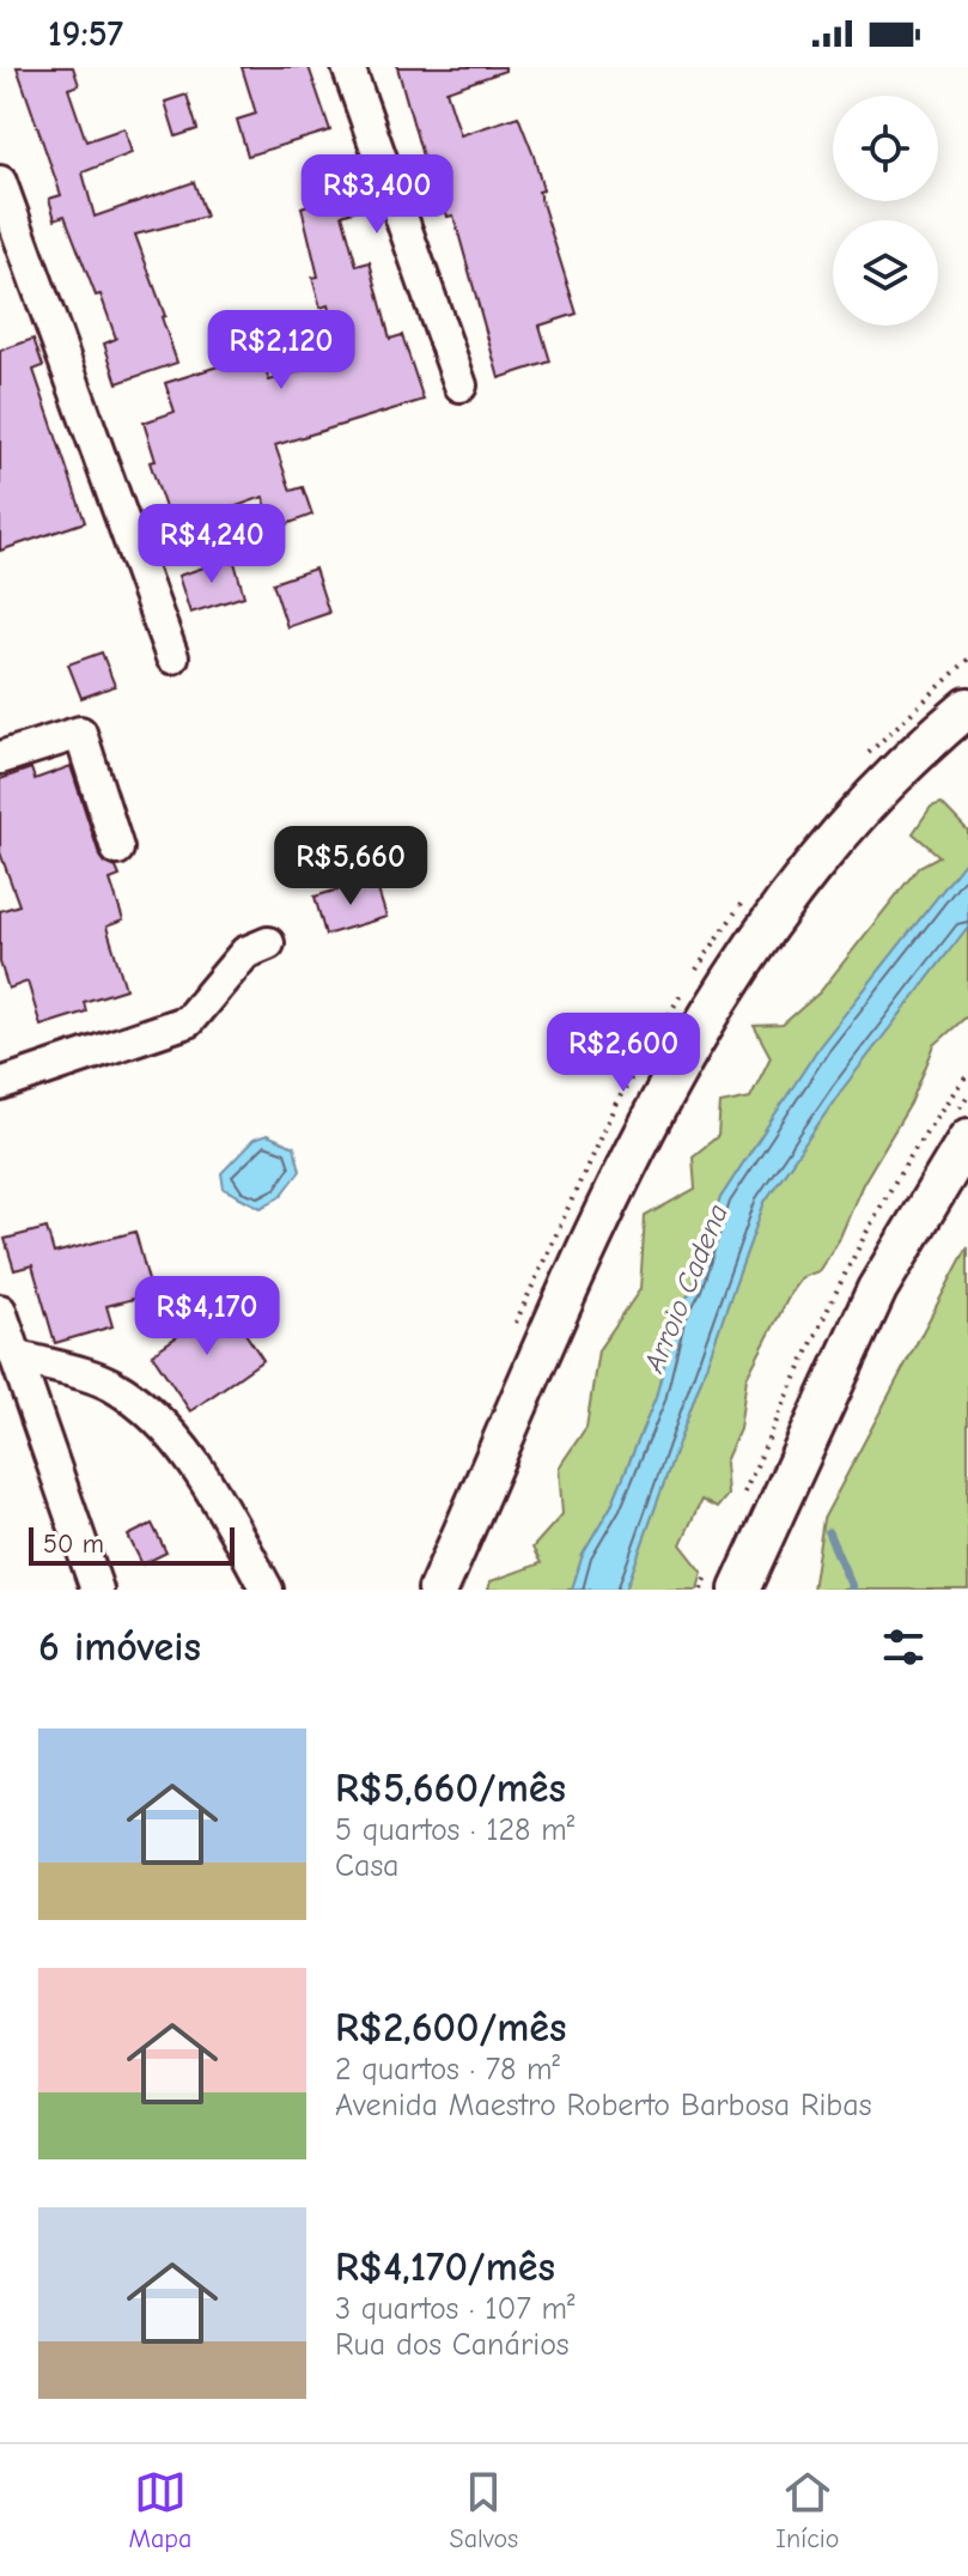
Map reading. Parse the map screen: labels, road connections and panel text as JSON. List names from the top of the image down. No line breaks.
{"water":["Arroio Cadena"],"scale_bar":"50 m","page":{"status":"19:57","price":["R$3,400","R$2,120","R$4,240","R$5,660","R$2,600","R$4,170"],"scale":"50 m","heading":"6 imóveis","list":[{"name":"R$5,660/mês","note":"5 quartos · 128 m² · Casa"},{"name":"R$2,600/mês","note":"2 quartos · 78 m² · Avenida Maestro Roberto Barbosa Ribas"},{"name":"R$4,170/mês","note":"3 quartos · 107 m² · Rua dos Canários"}],"tabs":["Mapa","Salvos","Início"]}}
